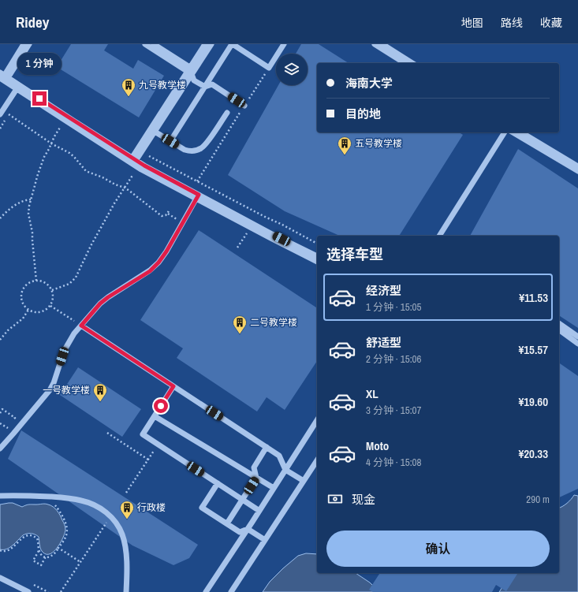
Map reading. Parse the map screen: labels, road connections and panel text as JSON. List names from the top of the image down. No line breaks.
{"places":{"building":["九号教学楼","五号教学楼","二号教学楼","一号教学楼","行政楼"]},"page":{"header":"Ridey","nav":["地图","路线","收藏"],"bubble":"1 分钟","banner":["海南大学","目的地"],"heading":"选择车型","list":[{"name":"经济型","note":"1 分钟 · 15:05","value":"¥11.53"},{"name":"舒适型","note":"2 分钟 · 15:06","value":"¥15.57"},{"name":"XL","note":"3 分钟 · 15:07","value":"¥19.60"},{"name":"Moto","note":"4 分钟 · 15:08","value":"¥20.33"}],"pay":["现金","290 m"],"buttons":"确认"}}
